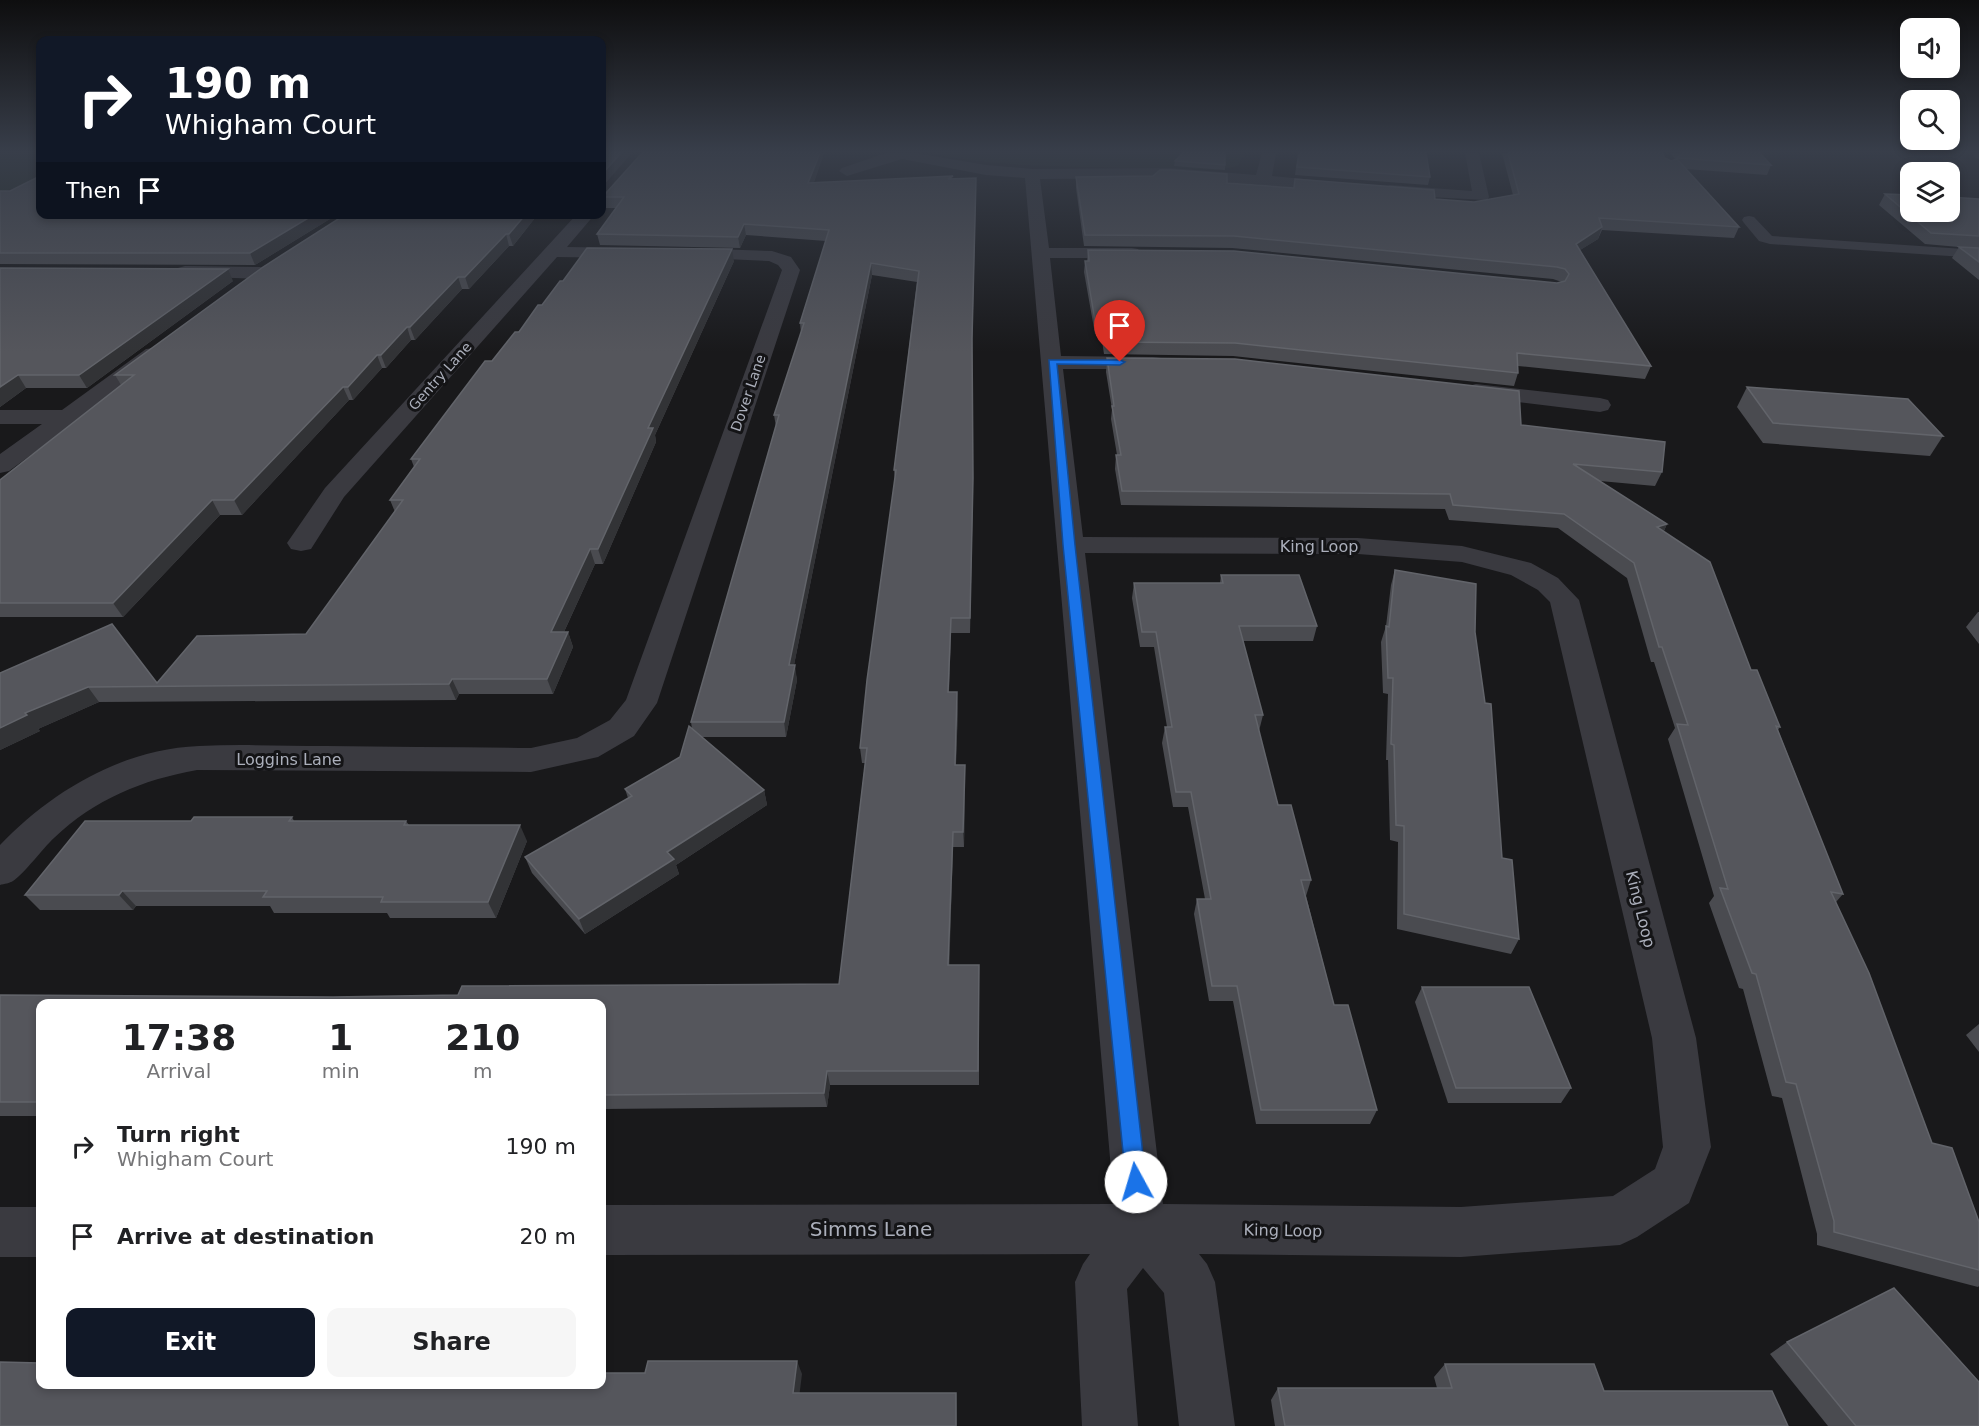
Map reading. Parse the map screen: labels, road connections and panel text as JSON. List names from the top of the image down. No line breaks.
{"streets":{"street":["Gentry Lane","Dover Lane","King Loop","Loggins Lane","Simms Lane"]},"crossings":[["Gentry Lane","Dover Lane"],["Dover Lane","Loggins Lane"],["King Loop","Simms Lane"]],"page":{"turn":["190 m","Whigham Court"],"then":"Then","eta":["17:38","Arrival","1","min","210","m"],"list":[{"name":"Turn right","note":"Whigham Court","value":"190 m"},{"name":"Arrive at destination","value":"20 m"}],"buttons":["Exit","Share"]}}
